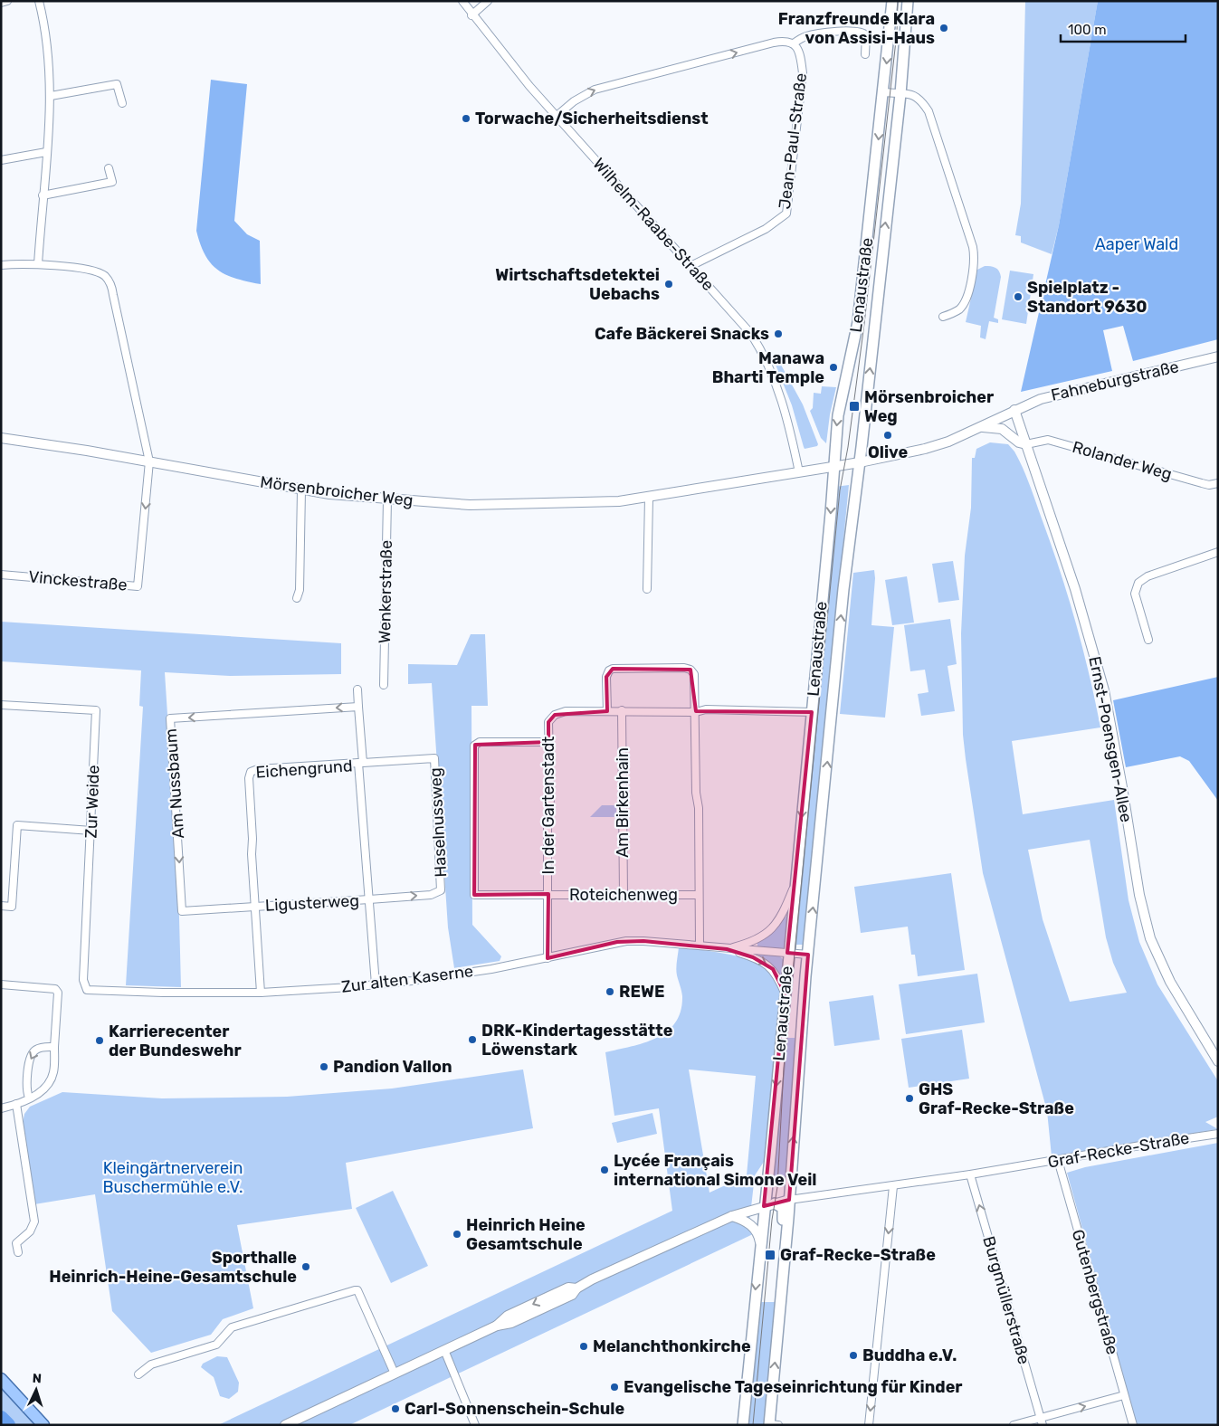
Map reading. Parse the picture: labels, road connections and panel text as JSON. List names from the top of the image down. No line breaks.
{"streets":{"main road":["Lenaustraße"],"street":["Jean-Paul-Straße","Wilhelm-Raabe-Straße","Fahneburgstraße","Rolander Weg","Mörsenbroicher Weg","Vinckestraße","Wenkerstraße","Ernst-Poensgen-Allee","Eichengrund","Am Nussbaum","Zur Weide","Am Birkenhain","In der Gartenstadt","Haselnussweg","Roteichenweg","Ligusterweg","Zur alten Kaserne","Graf-Recke-Straße","Gutenbergstraße","Burgmüllerstraße"]},"crossings":[["Jean-Paul-Straße","Wilhelm-Raabe-Straße"],["Wilhelm-Raabe-Straße","Mörsenbroicher Weg"],["Lenaustraße","Mörsenbroicher Weg"],["Lenaustraße","In der Gartenstadt"],["Lenaustraße","Zur alten Kaserne"],["Lenaustraße","Graf-Recke-Straße"],["Fahneburgstraße","Mörsenbroicher Weg"],["Fahneburgstraße","Ernst-Poensgen-Allee"],["Rolander Weg","Ernst-Poensgen-Allee"],["Mörsenbroicher Weg","Vinckestraße"],["Mörsenbroicher Weg","Wenkerstraße"],["Mörsenbroicher Weg","Ernst-Poensgen-Allee"],["Eichengrund","Am Nussbaum"],["Eichengrund","Haselnussweg"],["Eichengrund","Ligusterweg"],["Eichengrund","Zur alten Kaserne"],["Am Nussbaum","Ligusterweg"],["Zur Weide","Zur alten Kaserne"],["Am Birkenhain","In der Gartenstadt"],["Am Birkenhain","Roteichenweg"],["In der Gartenstadt","Roteichenweg"],["In der Gartenstadt","Zur alten Kaserne"],["Haselnussweg","Ligusterweg"],["Graf-Recke-Straße","Gutenbergstraße"],["Graf-Recke-Straße","Burgmüllerstraße"]],"one_way":["Burgmüllerstraße"],"parks":["Aaper Wald","Kleingärtnerverein Buschermühle e.V."],"places":{"other":["Franzfreunde Klara von Assisi-Haus","Torwache/Sicherheitsdienst","Wirtschaftsdetektei Uebachs","Spielplatz - Standort 9630","Cafe Bäckerei Snacks","Manawa Bharti Temple","Olive","REWE","DRK-Kindertagesstätte Löwenstark","Karrierecenter der Bundeswehr","Pandion Vallon","GHS Graf-Recke-Straße","Lycée Français international Simone Veil","Heinrich Heine Gesamtschule","Sporthalle Heinrich-Heine-Gesamtschule","Melanchthonkirche","Buddha e.V.","Evangelische Tageseinrichtung für Kinder","Carl-Sonnenschein-Schule"],"transit":["Mörsenbroicher Weg","Graf-Recke-Straße"]},"scale_bar":"100 m","north":"top"}
